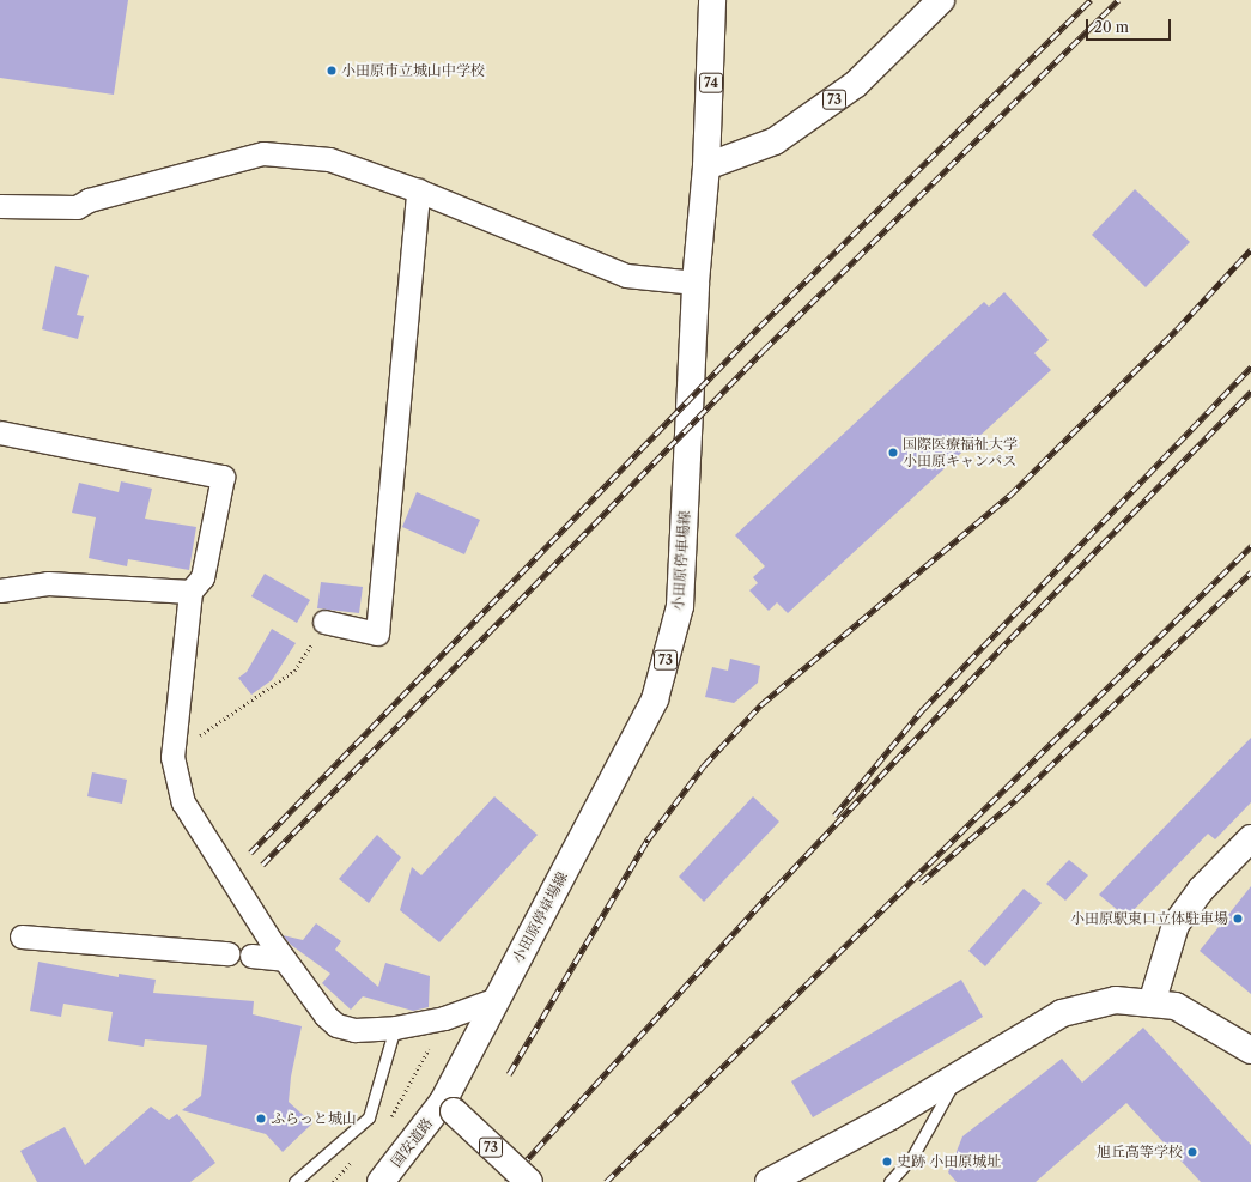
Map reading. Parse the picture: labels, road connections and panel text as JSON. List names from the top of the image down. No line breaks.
{"streets":{"main road":["74","73","小田原停車場線","国安道路"]},"crossings":[["74","73"],["74","小田原停車場線"],["73","小田原停車場線"],["73","国安道路"],["小田原停車場線","国安道路"]],"places":["小田原市立城山中学校","国際医療福祉大学 小田原キャンパス","小田原駅東口立体駐車場","ふらっと城山","旭丘高等学校","史跡 小田原城址"],"scale_bar":"20 m"}
